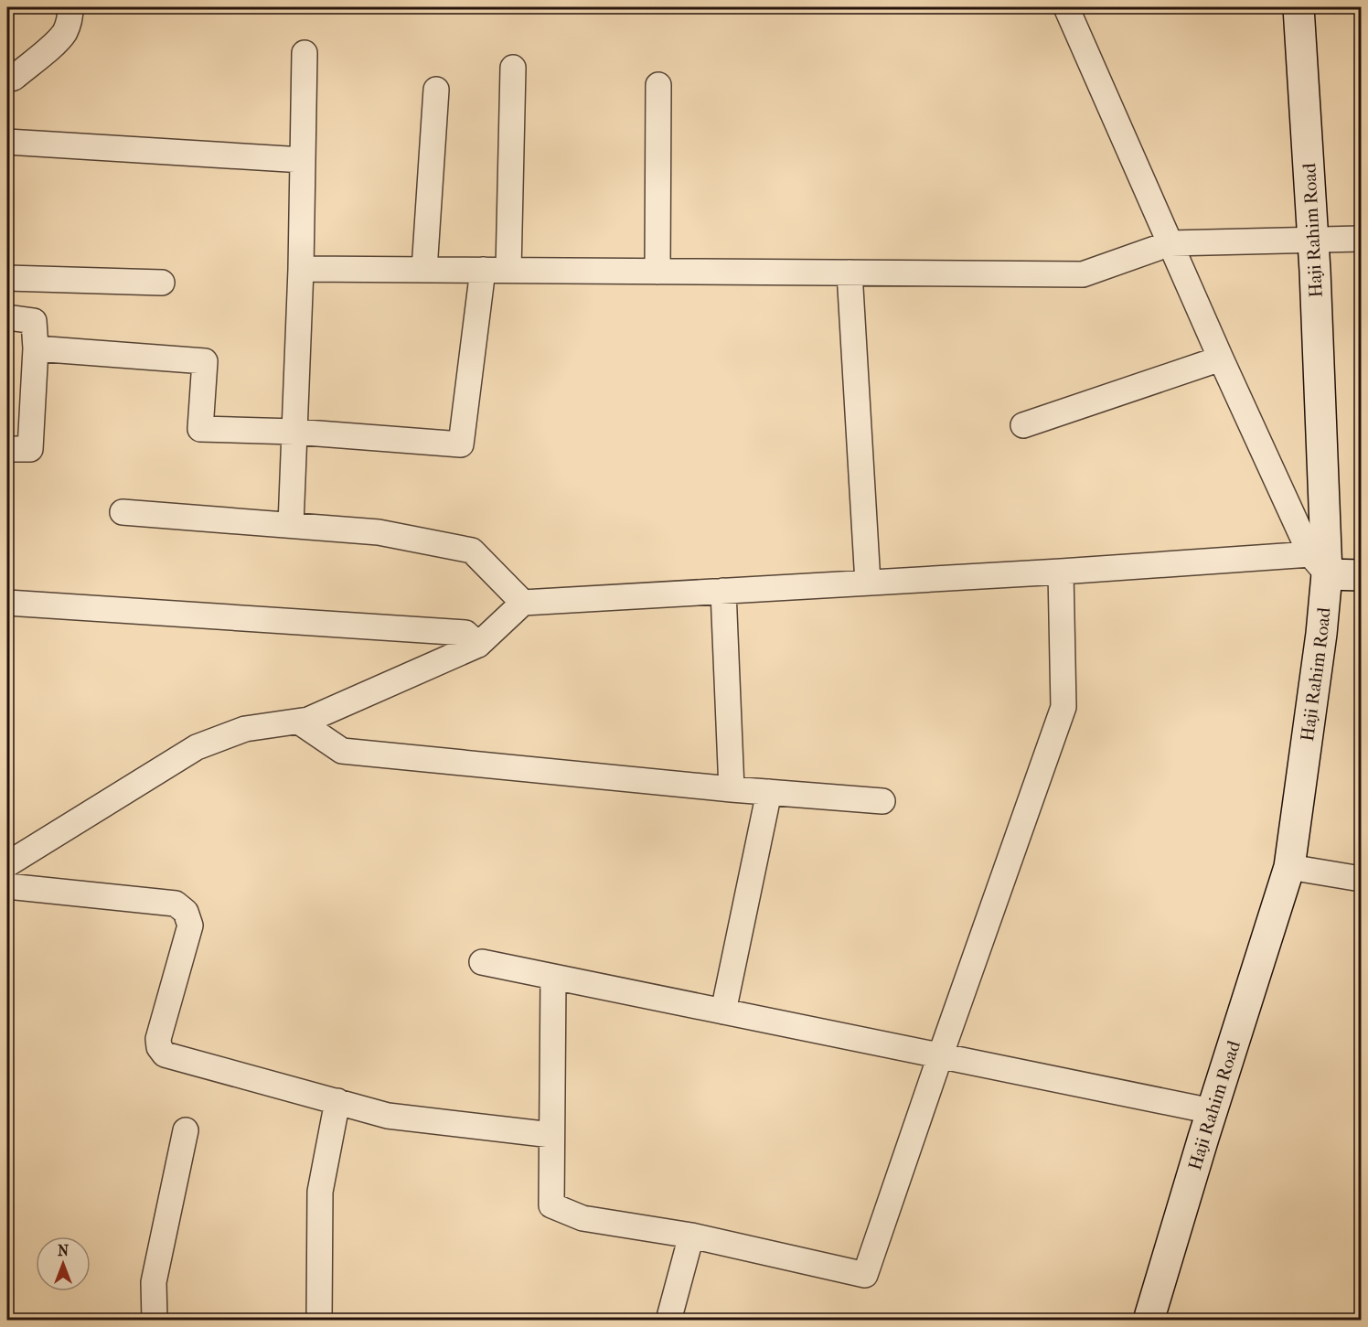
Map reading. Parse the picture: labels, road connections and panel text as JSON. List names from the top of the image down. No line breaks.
{"streets":{"main road":["Haji Rahim Road"]},"north":"top"}
